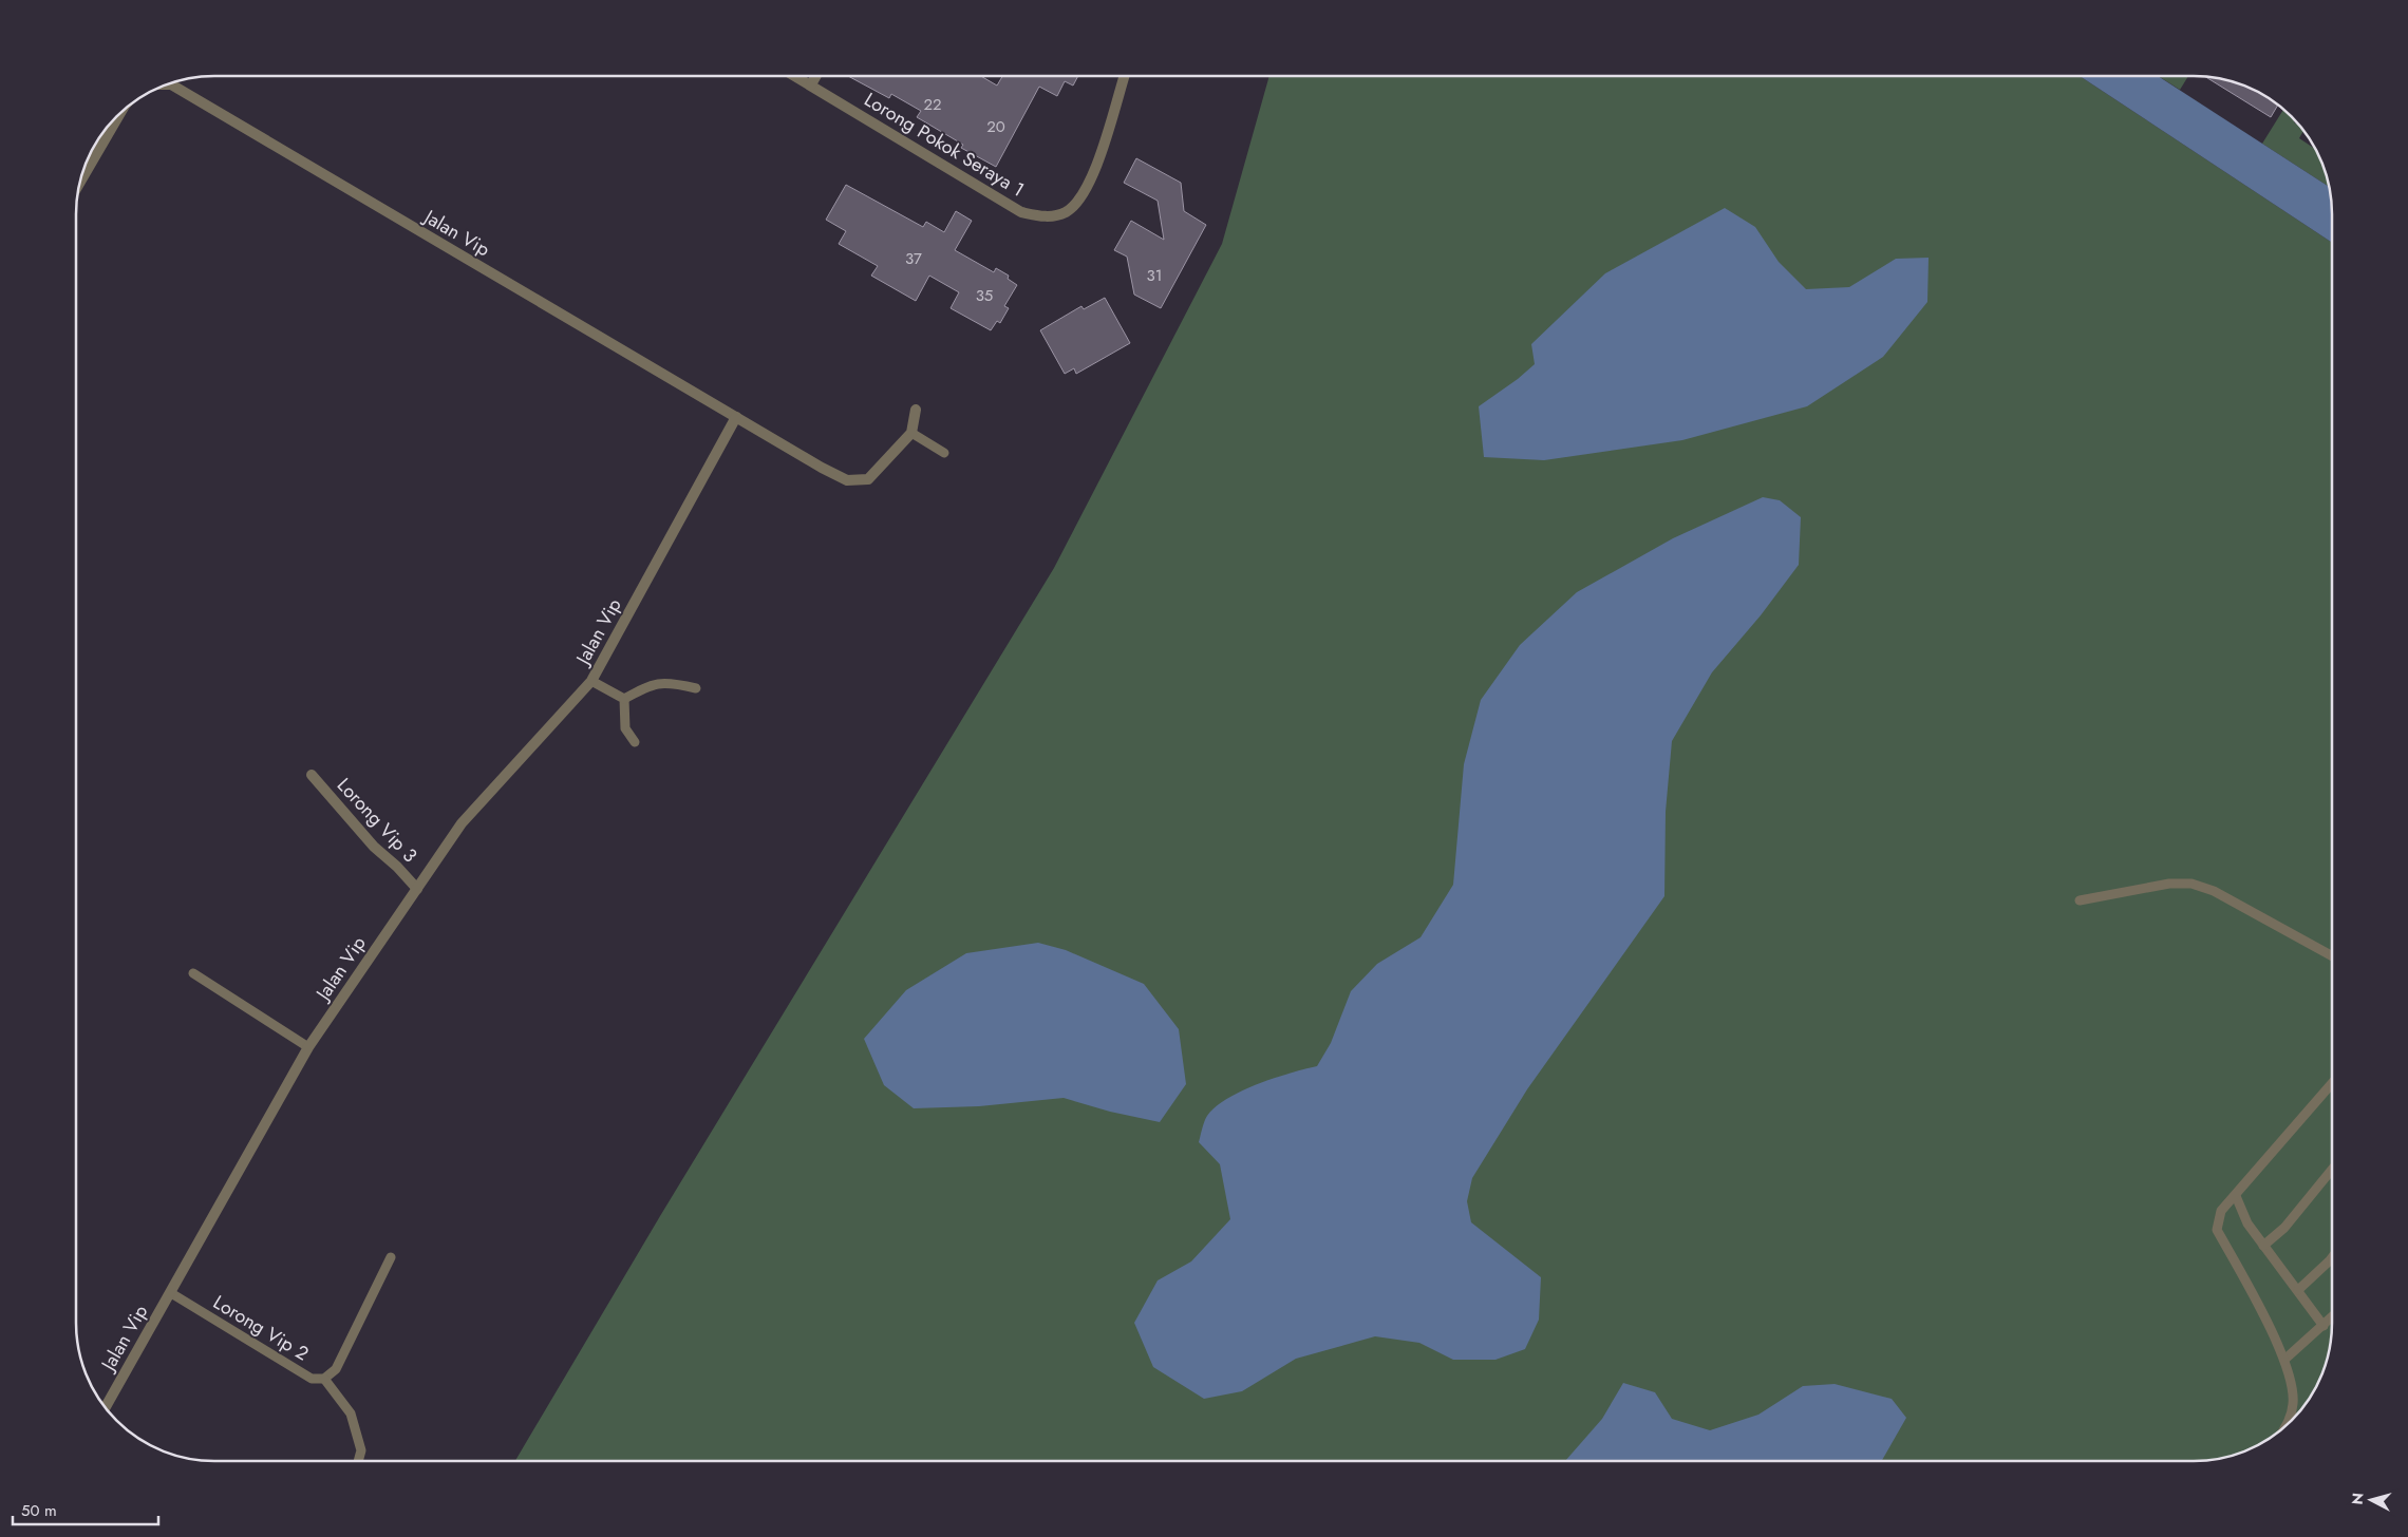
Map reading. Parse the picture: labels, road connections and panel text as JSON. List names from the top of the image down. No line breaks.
{"streets":{"street":["Lorong Pokok Seraya 1","Jalan Vip","Lorong Vip 3"],"lane":["Lorong Vip 2"]},"crossings":[["Jalan Vip","Lorong Vip 3"],["Jalan Vip","Lorong Vip 2"]],"house_numbers":["22","20","37","31","35"],"scale_bar":"50 m","north":"left"}
